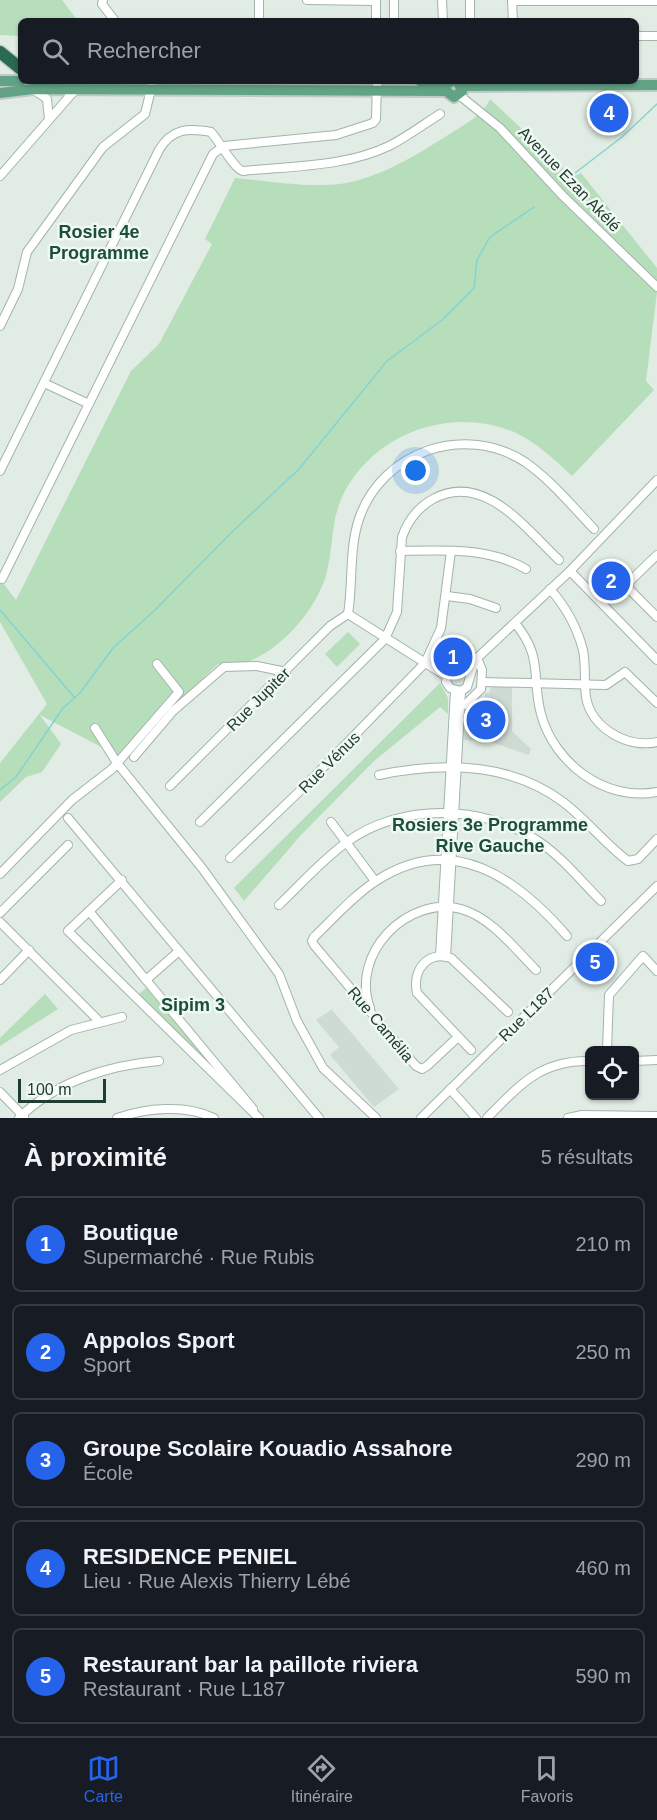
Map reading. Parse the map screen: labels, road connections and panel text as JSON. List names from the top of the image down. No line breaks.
{"streets":{"street":["Avenue Ezan Akélé","Rue Jupiter","Rue Vénus","Rue L187","Rue Camélia"]},"districts":["Rosier 4e Programme","Rosiers 3e Programme Rive Gauche","Sipim 3"],"scale_bar":"100 m","page":{"search":"Rechercher","pins":["4","2","1","3","5"],"scale":"100 m","heading":["À proximité","5 résultats"],"list":[{"mark":"1","name":"Boutique","note":"Supermarché · Rue Rubis","value":"210 m"},{"mark":"2","name":"Appolos Sport","note":"Sport","value":"250 m"},{"mark":"3","name":"Groupe Scolaire Kouadio Assahore","note":"École","value":"290 m"},{"mark":"4","name":"RESIDENCE PENIEL","note":"Lieu · Rue Alexis Thierry Lébé","value":"460 m"},{"mark":"5","name":"Restaurant bar la paillote riviera","note":"Restaurant · Rue L187","value":"590 m"}],"nav":["Carte","Itinéraire","Favoris"]}}
